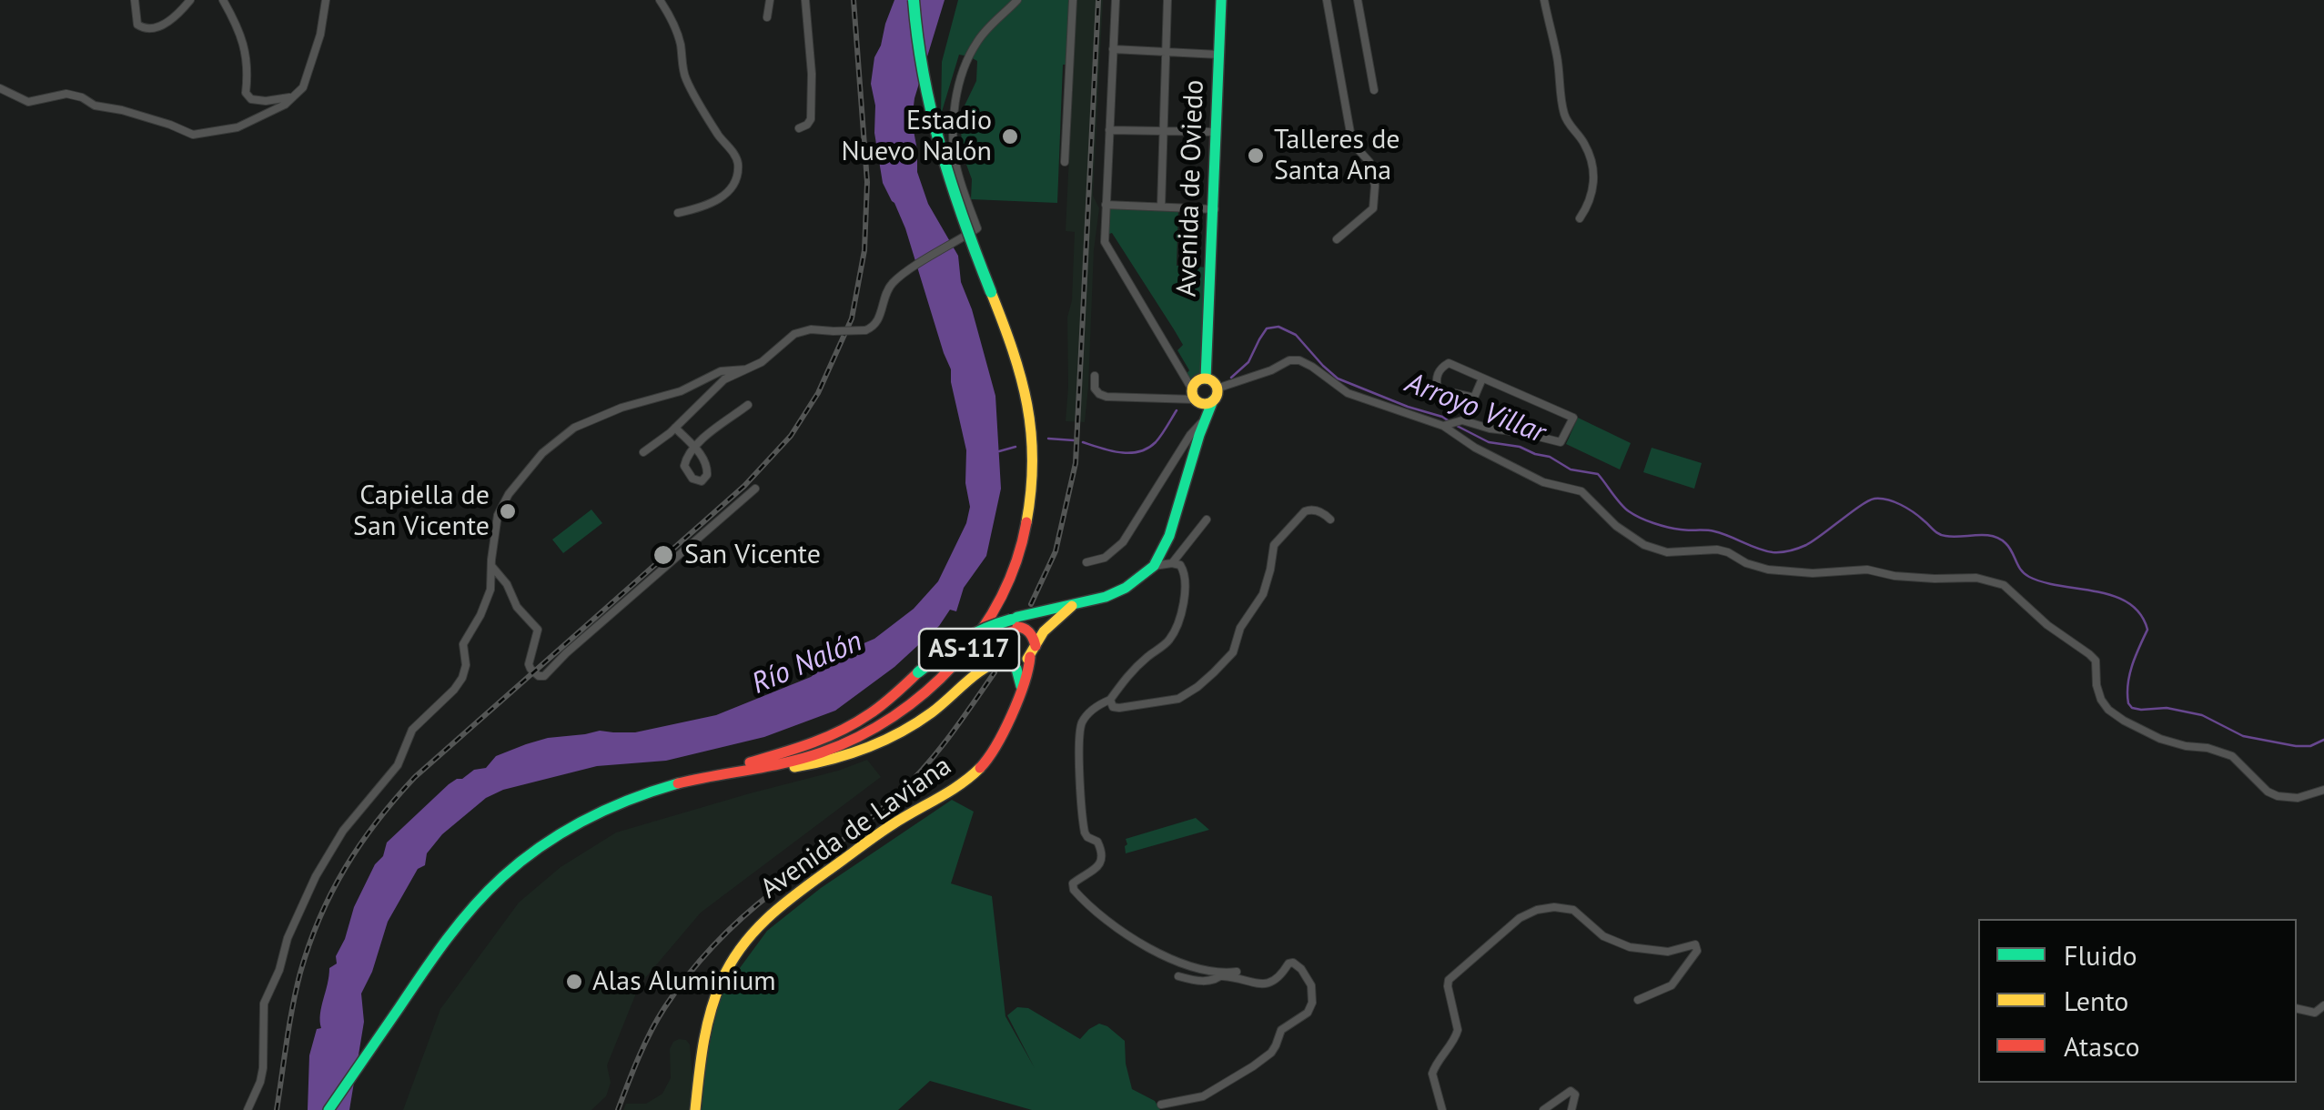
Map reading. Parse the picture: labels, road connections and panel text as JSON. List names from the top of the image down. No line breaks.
{"streets":{"main road":["Avenida de Oviedo","AS-117","Avenida de Laviana"]},"crossings":[["AS-117","Avenida de Laviana"]],"water":["Arroyo Villar","Río Nalón"],"places":["Estadio Nuevo Nalón","Talleres de Santa Ana","Capiella de San Vicente","San Vicente","Alas Aluminium"],"legend":["Fluido","Lento","Atasco"]}
